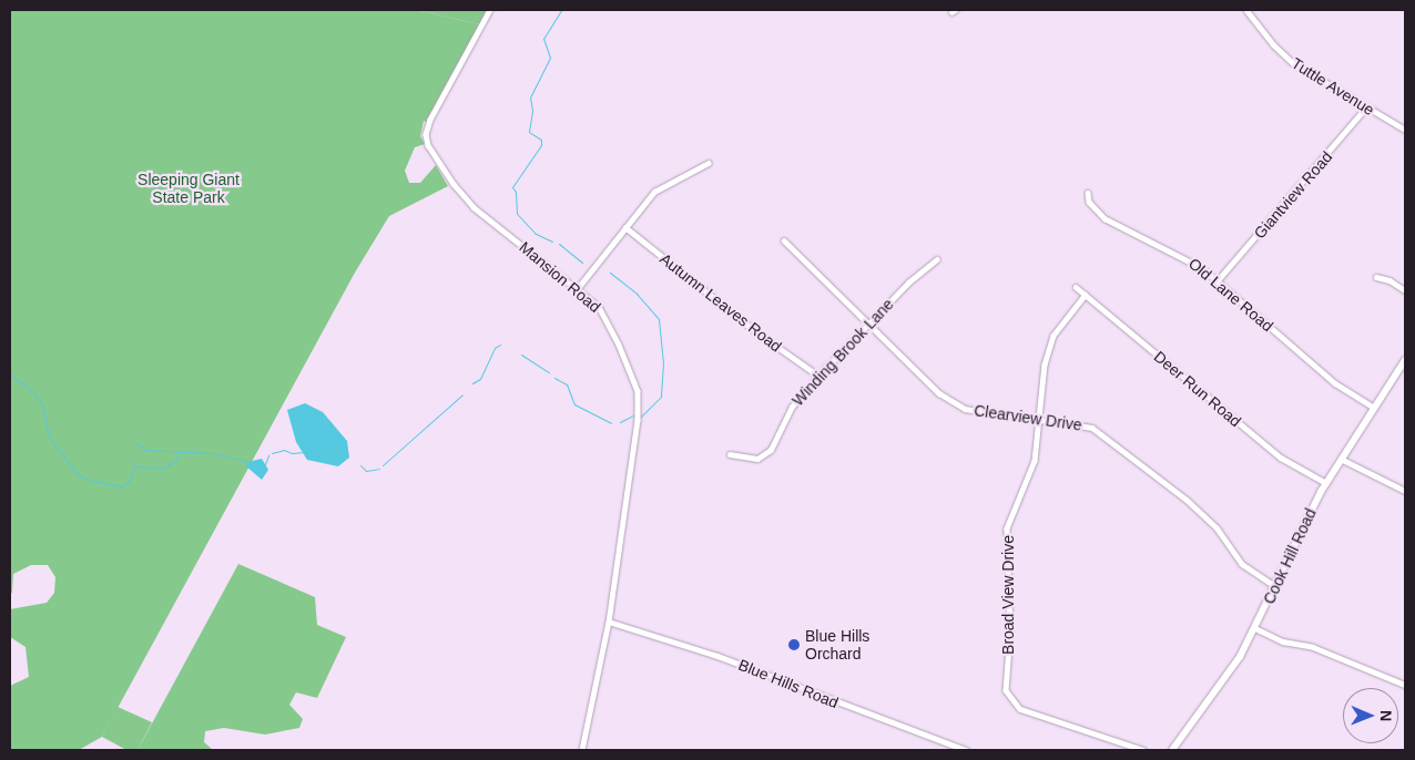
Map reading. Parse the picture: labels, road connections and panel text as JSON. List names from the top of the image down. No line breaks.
{"streets":{"street":["Tuttle Avenue","Giantview Road","Mansion Road","Old Lane Road","Autumn Leaves Road","Winding Brook Lane","Deer Run Road","Clearview Drive","Cook Hill Road","Broad View Drive","Blue Hills Road"]},"crossings":[["Tuttle Avenue","Giantview Road"],["Giantview Road","Old Lane Road"],["Mansion Road","Blue Hills Road"],["Old Lane Road","Cook Hill Road"],["Autumn Leaves Road","Winding Brook Lane"],["Winding Brook Lane","Clearview Drive"],["Deer Run Road","Cook Hill Road"],["Deer Run Road","Broad View Drive"],["Clearview Drive","Cook Hill Road"],["Clearview Drive","Broad View Drive"]],"parks":["Sleeping Giant State Park"],"places":["Blue Hills Orchard"],"north":"right"}
